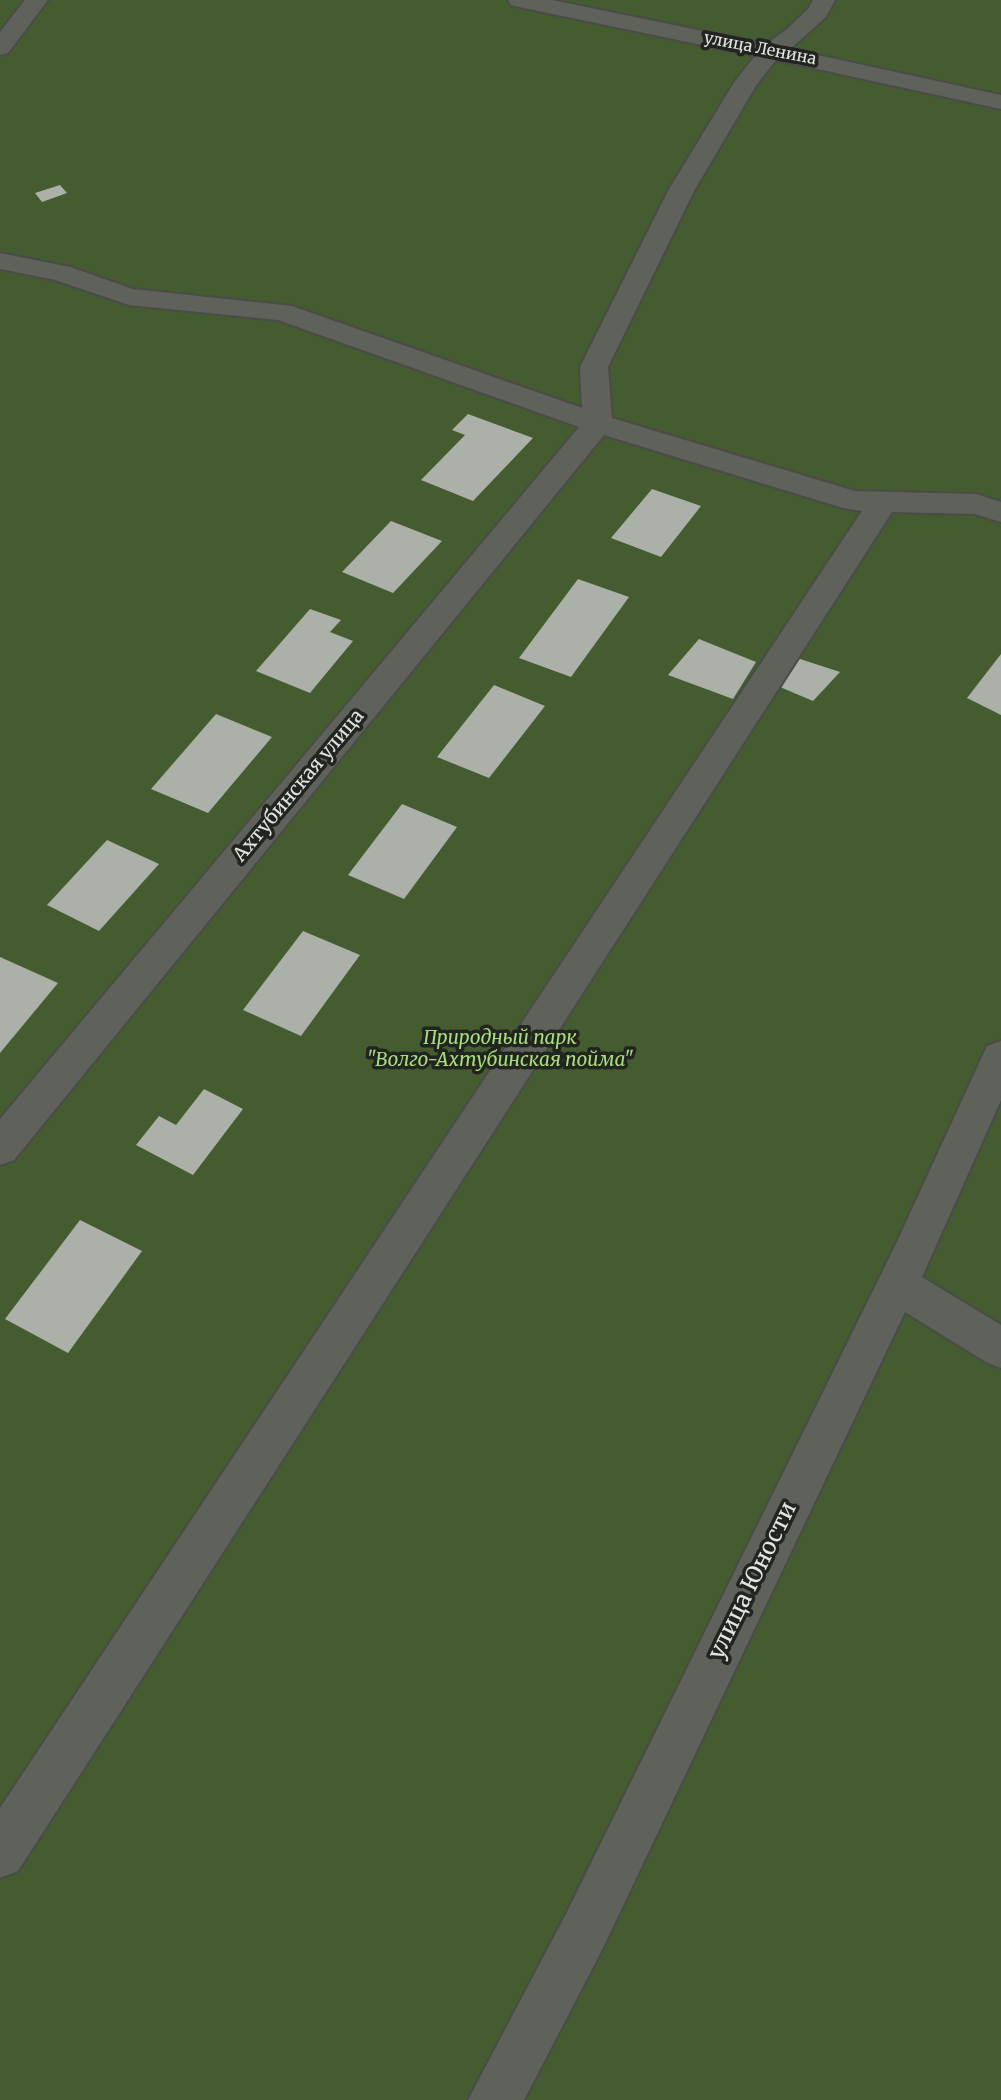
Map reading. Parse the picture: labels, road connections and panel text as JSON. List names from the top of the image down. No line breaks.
{"streets":{"street":["улица Ленина","Ахтубинская улица","улица Юности"]},"parks":["Природный парк \"Волго-Ахтубинская пойма\""]}
